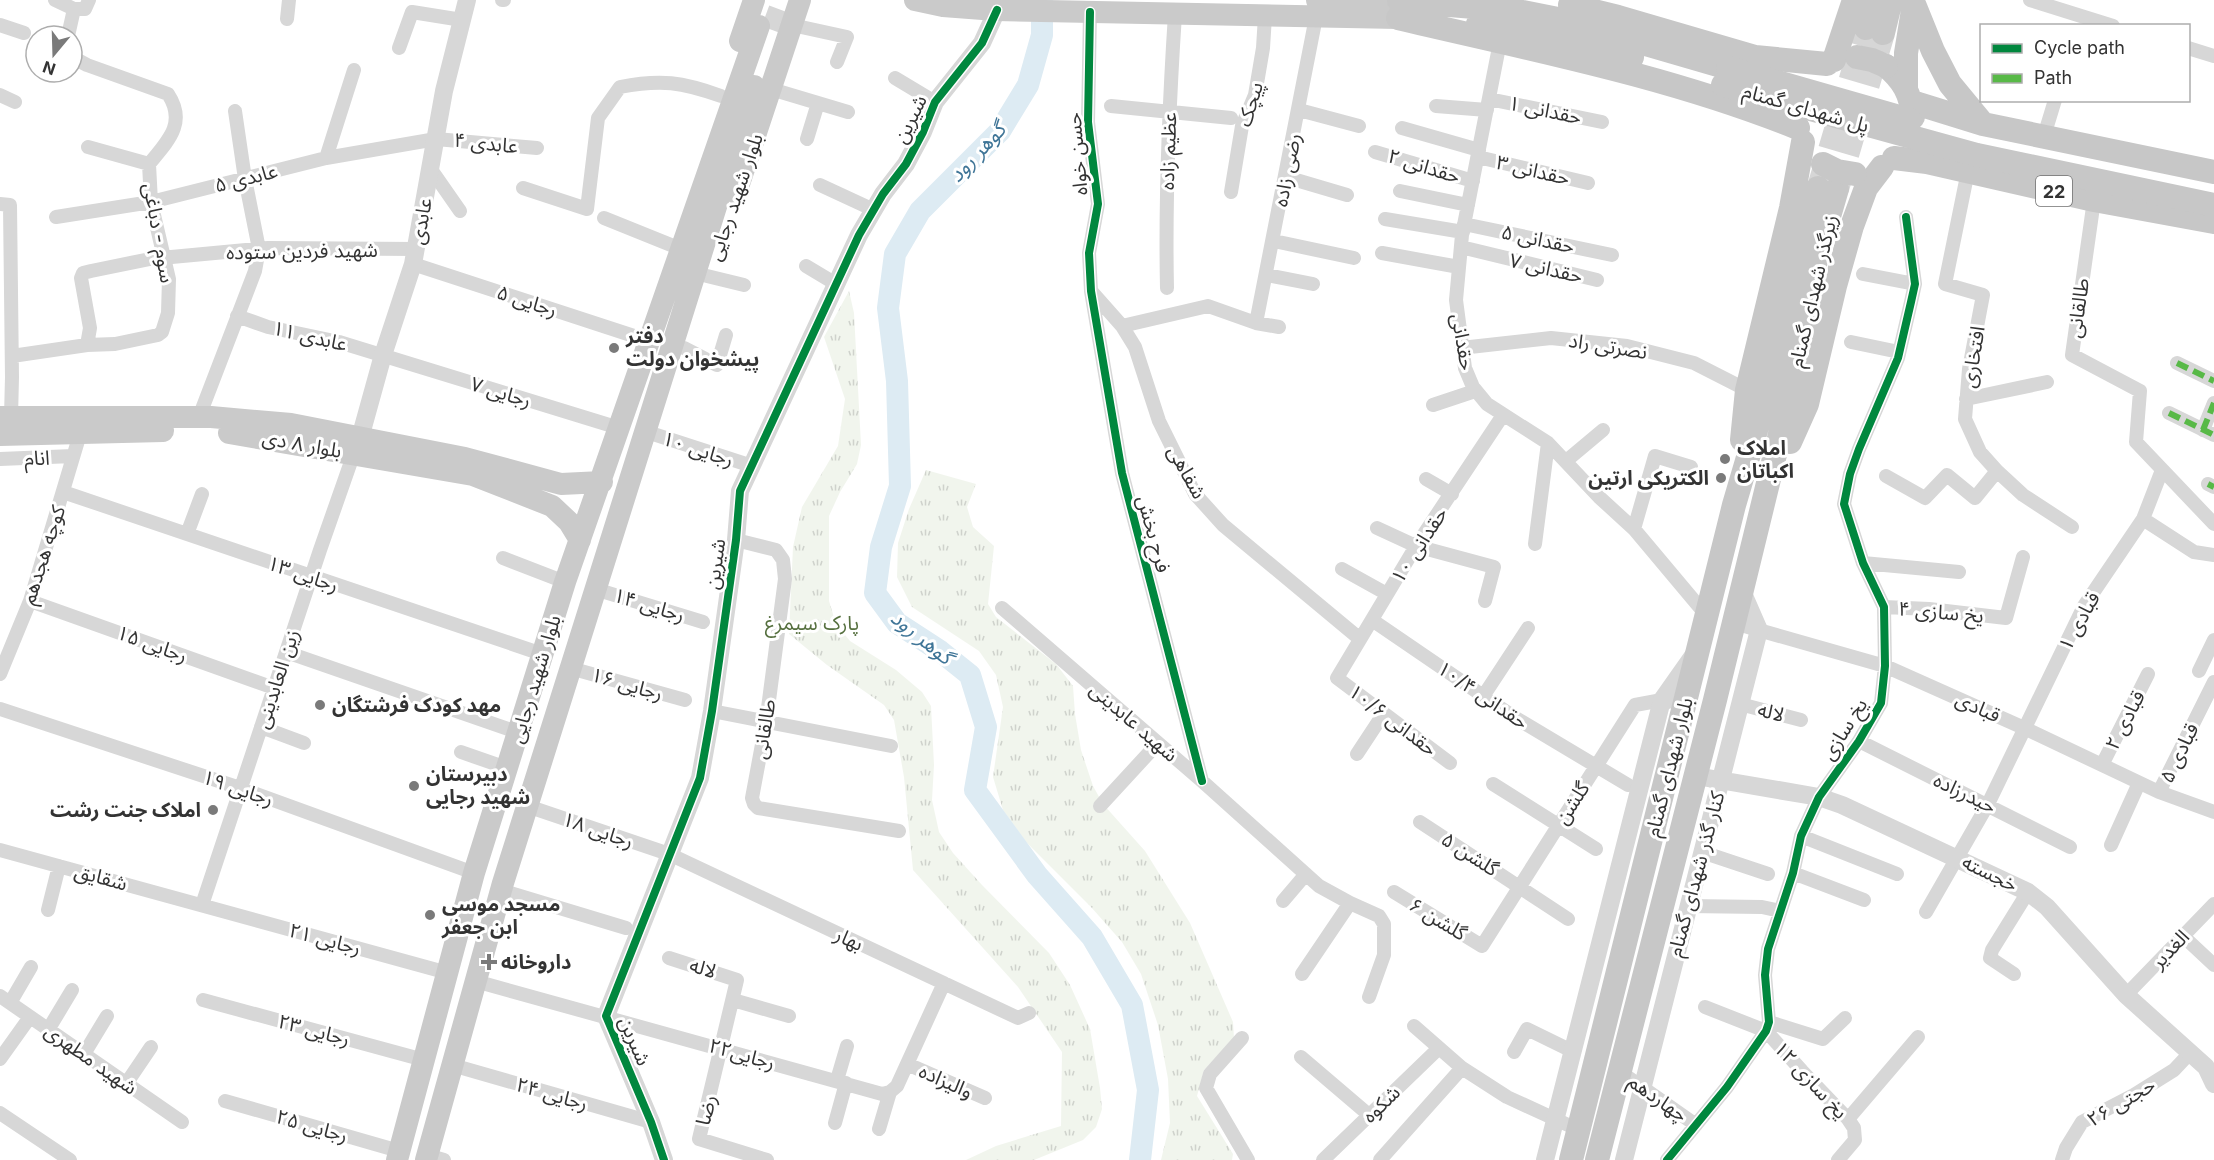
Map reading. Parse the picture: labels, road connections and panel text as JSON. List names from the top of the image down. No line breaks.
{"streets":{"highway":["پل شهدای گمنام","22","زیرگذر شهدای گمنام","بلوار شهدای گمنام"],"main road":["بلوار شهید رجایی","بلوار ۸ دی"],"street":["پیچک","حقدانی ۱","شیرین","عابدی ۴","عظیم زاده","حسن خواه","حقدانی ۲","رضی زاده","حقدانی ۳","عابدی ۵","عابدی","سوم - دباغی","حقدانی ۵","شهید فردین ستوده","حقدانی ۷","رجایی ۵","طالقانی","عابدی ۱۱","حقدانی","نصرتی راد","افتخاری","رجایی ۷","رجایی ۱۰","انام","شفاهی","فرح بخش","حقدانی ۱۰","کوچه هجدهم","رجایی ۱۳","رجایی ۱۴","یخ سازی ۴","قبادی ۱","رجایی ۱۵","زین العابدینی","رجایی ۱۶","حقدانی ۱۰/۴","قبادی","لاله","حقدانی ۱۰/۶","قبادی ۲","شهید عابدینی","یخ سازی","قبادی ۵","رجایی ۱۹","حیدرزاده","گلشن","رجایی ۱۸","گلشن ۵","خجسته","کنار گذر شهدای گمنام","شقایق","گلشن ۶","رجایی ۲۱","بهار","الغدیر","رجایی ۲۳","۲۲رجایی","شهید مطهری","یخ سازی ۱۲","والیزاده","رجایی ۲۴","چهاردهم","حجتی ۲۶","شکوه","رضا","رجایی ۲۵"]},"crossings":[["حقدانی ۱","حقدانی"],["شیرین","طالقانی"],["شیرین","رجایی ۱۰"],["شیرین","رجایی ۱۸"],["شیرین","بهار"],["شیرین","۲۲رجایی"],["شیرین","رجایی ۲۴"],["عابدی ۴","عابدی ۵"],["عابدی ۴","عابدی"],["حسن خواه","شفاهی"],["حسن خواه","فرح بخش"],["حقدانی ۲","حقدانی"],["حقدانی ۳","حقدانی"],["عابدی ۵","عابدی"],["عابدی ۵","سوم - دباغی"],["22","زیرگذر شهدای گمنام"],["22","طالقانی"],["22","افتخاری"],["بلوار شهید رجایی","رجایی ۵"],["بلوار شهید رجایی","رجایی ۷"],["بلوار شهید رجایی","بلوار ۸ دی"],["بلوار شهید رجایی","رجایی ۱۰"],["بلوار شهید رجایی","رجایی ۱۳"],["بلوار شهید رجایی","رجایی ۱۴"],["بلوار شهید رجایی","رجایی ۱۶"],["بلوار شهید رجایی","رجایی ۱۹"],["بلوار شهید رجایی","رجایی ۱۸"],["بلوار شهید رجایی","رجایی ۲۱"],["بلوار شهید رجایی","رجایی ۲۳"],["بلوار شهید رجایی","۲۲رجایی"],["بلوار شهید رجایی","رجایی ۲۴"],["بلوار شهید رجایی","رجایی ۲۵"],["عابدی","شهید فردین ستوده"],["عابدی","رجایی ۵"],["عابدی","عابدی ۱۱"],["عابدی","رجایی ۷"],["عابدی","بلوار ۸ دی"],["عابدی","زین العابدینی"],["سوم - دباغی","شهید فردین ستوده"],["حقدانی ۵","حقدانی"],["شهید فردین ستوده","رجایی ۵"],["حقدانی ۷","حقدانی"],["زیرگذر شهدای گمنام","بلوار شهدای گمنام"],["طالقانی","قبادی ۱"],["عابدی ۱۱","رجایی ۷"],["حقدانی","نصرتی راد"],["حقدانی","حقدانی ۱۰"],["حقدانی","بلوار شهدای گمنام"],["بلوار ۸ دی","کوچه هجدهم"],["بلوار ۸ دی","زین العابدینی"],["انام","کوچه هجدهم"],["شفاهی","فرح بخش"],["شفاهی","حقدانی ۱۰"],["فرح بخش","شهید عابدینی"],["حقدانی ۱۰","حقدانی ۱۰/۴"],["حقدانی ۱۰","حقدانی ۱۰/۶"],["کوچه هجدهم","رجایی ۱۳"],["کوچه هجدهم","رجایی ۱۵"],["رجایی ۱۳","زین العابدینی"],["یخ سازی ۴","یخ سازی"],["قبادی ۱","قبادی"],["قبادی ۱","حیدرزاده"],["قبادی ۱","خجسته"],["رجایی ۱۵","زین العابدینی"],["زین العابدینی","رجایی ۱۹"],["زین العابدینی","شقایق"],["زین العابدینی","رجایی ۲۱"],["حقدانی ۱۰/۴","گلشن"],["قبادی","قبادی ۲"],["قبادی","یخ سازی"],["قبادی","قبادی ۵"],["قبادی","بلوار شهدای گمنام"],["قبادی","کنار گذر شهدای گمنام"],["لاله","کنار گذر شهدای گمنام"],["لاله","۲۲رجایی"],["لاله","رضا"],["یخ سازی","حیدرزاده"],["یخ سازی","خجسته"],["یخ سازی","یخ سازی ۱۲"],["بلوار شهدای گمنام","خجسته"],["بلوار شهدای گمنام","چهاردهم"],["گلشن","گلشن ۵"],["گلشن","گلشن ۶"],["رجایی ۱۸","بهار"],["خجسته","کنار گذر شهدای گمنام"],["خجسته","الغدیر"],["خجسته","حجتی ۲۶"],["کنار گذر شهدای گمنام","چهاردهم"],["شقایق","رجایی ۲۱"],["۲۲رجایی","رضا"]],"water":["گوهر رود"],"parks":["پارک سیمرغ"],"places":{"other":["دفتر پیشخوان دولت","املاک اکباتان","الکتریکی ارتین","مهد کودک فرشتگان","دبیرستان شهید رجایی","املاک جنت رشت","مسجد موسی ابن جعفر"],"health":["داروخانه"]},"legend":["Cycle path","Path"],"north":"bottom"}
